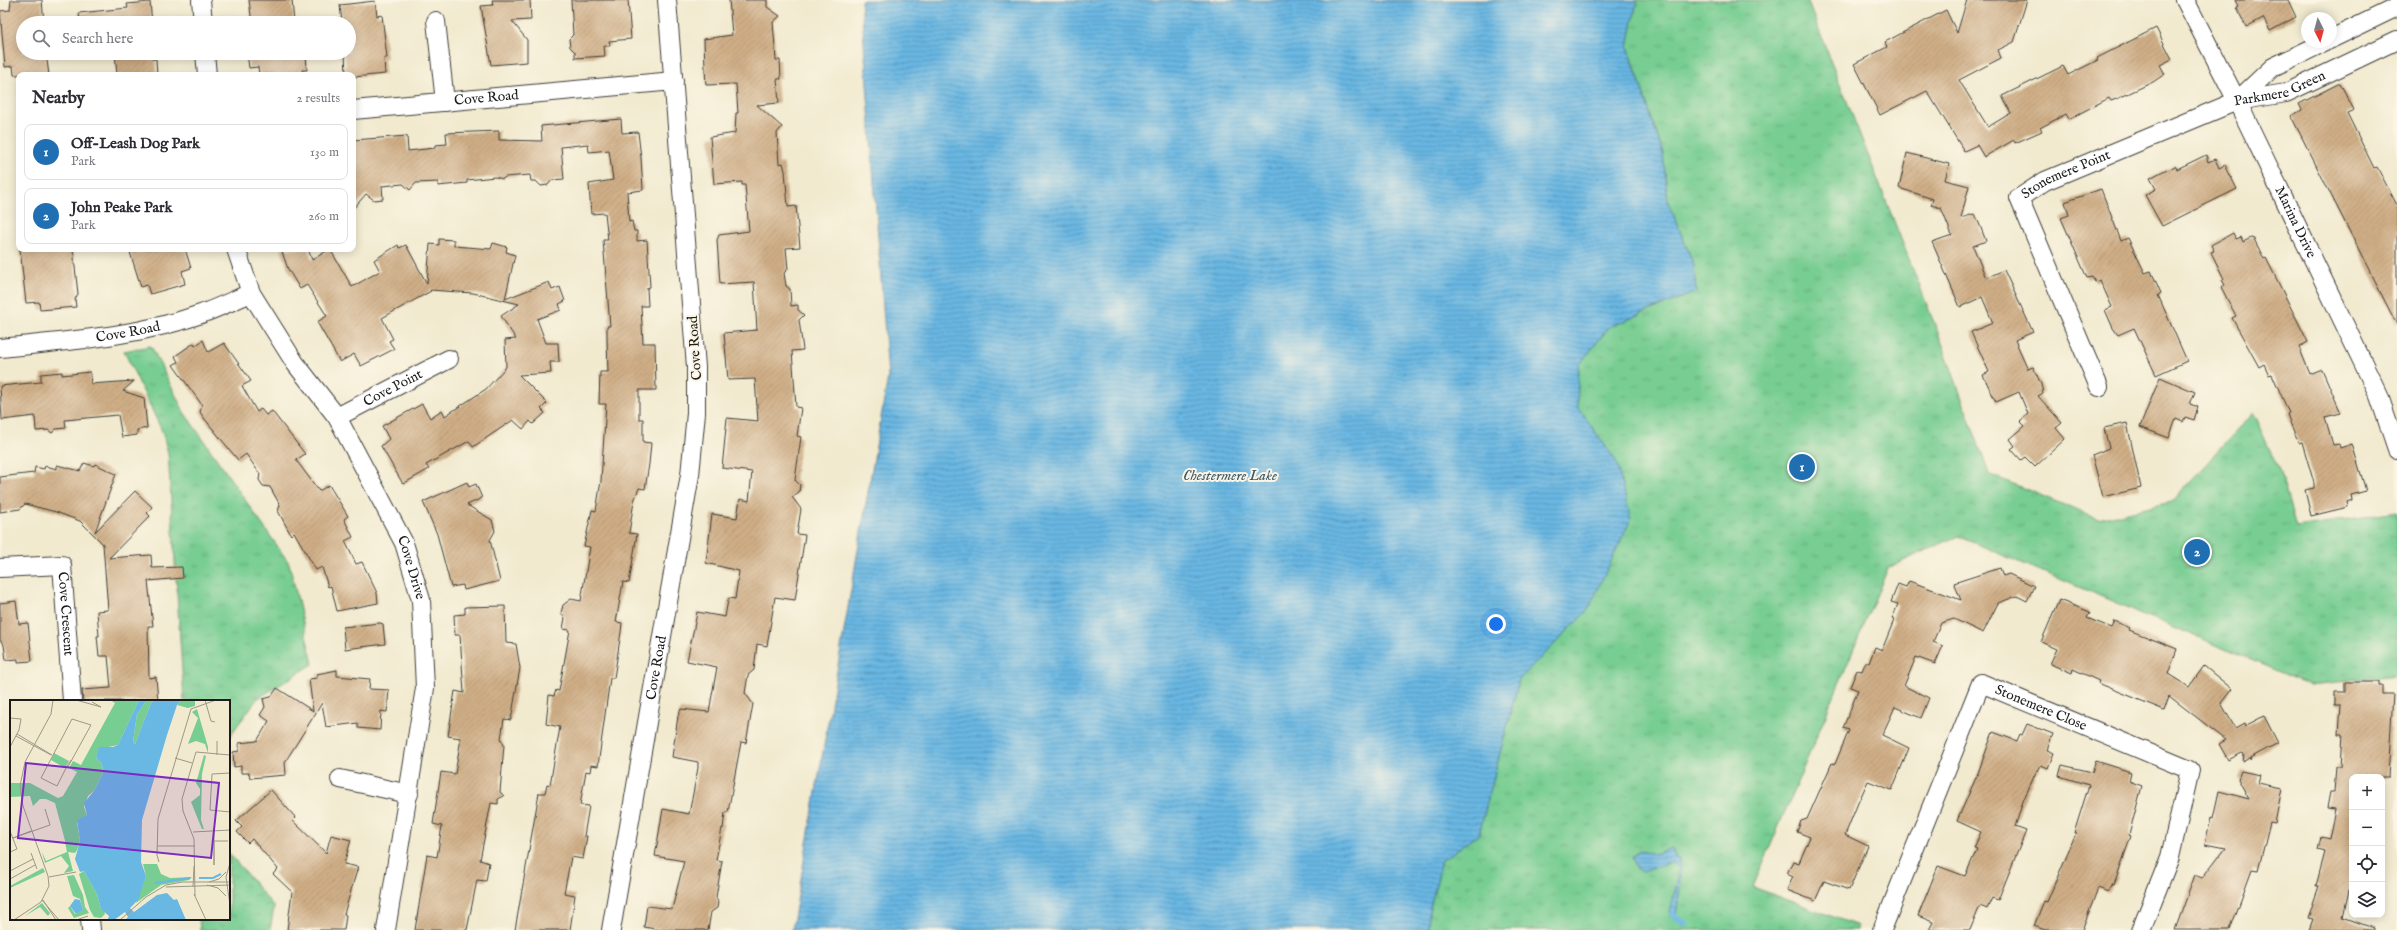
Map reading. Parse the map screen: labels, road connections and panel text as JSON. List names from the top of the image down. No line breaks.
{"streets":{"street":["Parkmere Green","Cove Road","Stonemere Point","Marina Drive","Cove Point","Cove Drive","Cove Crescent","Stonemere Close"]},"crossings":[["Parkmere Green","Stonemere Point"],["Parkmere Green","Marina Drive"],["Cove Road","Cove Drive"],["Stonemere Point","Marina Drive"],["Cove Point","Cove Drive"]],"water":["Chestermere Lake"],"north":"bottom","page":{"search":"Search here","heading":["Nearby","2 results"],"list":[{"mark":"1","name":"Off-Leash Dog Park","note":"Park","value":"130 m"},{"mark":"2","name":"John Peake Park","note":"Park","value":"260 m"}],"pins":["1","2"],"map_buttons":["+","−"]}}
